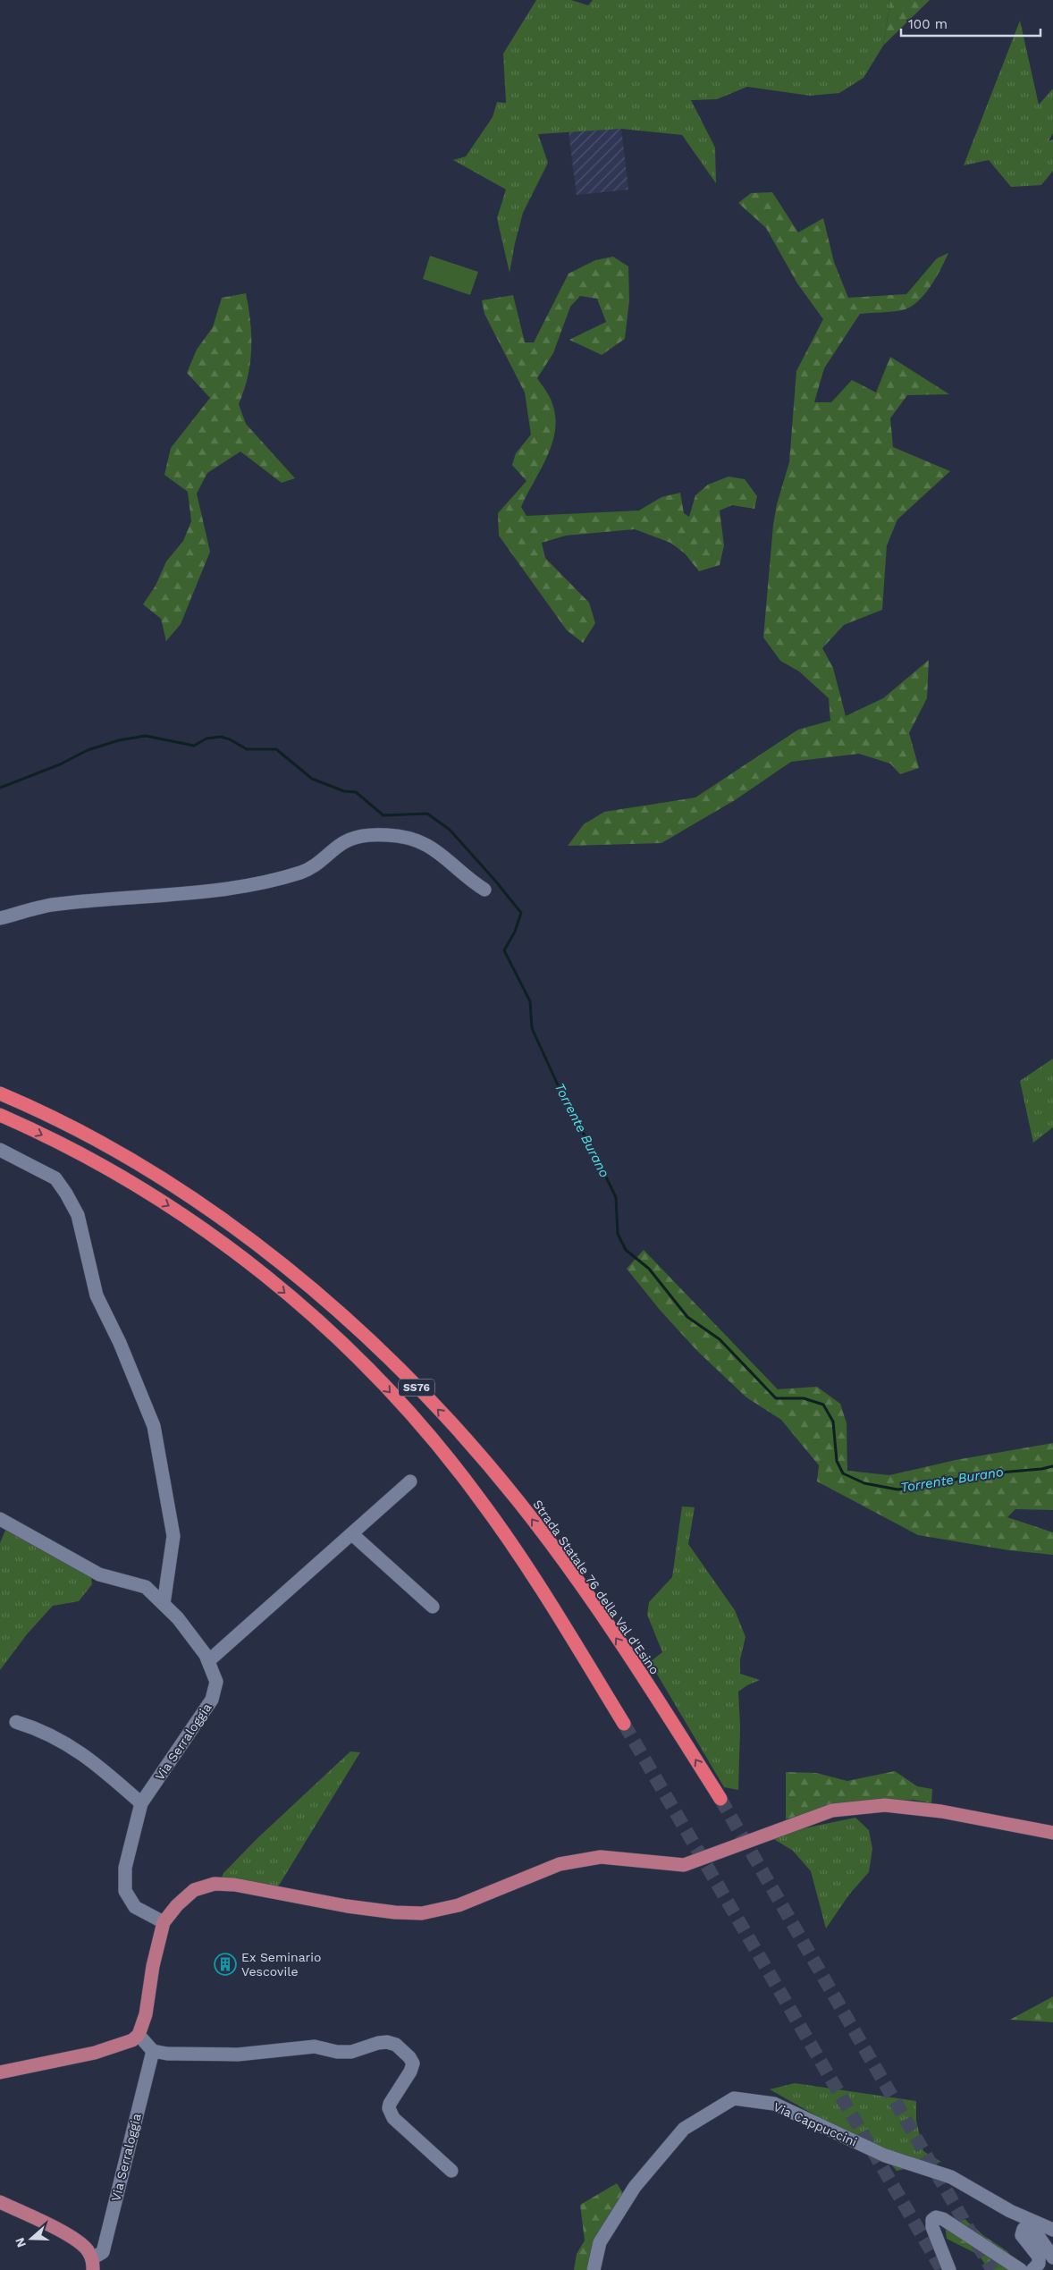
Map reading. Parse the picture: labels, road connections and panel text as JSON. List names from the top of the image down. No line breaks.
{"streets":{"highway":["SS76","Strada Statale 76 della Val d'Esino"],"main road":["Via Serraloggia"],"street":["Via Cappuccini"]},"water":["Torrente Burano"],"places":{"building":["Ex Seminario Vescovile"]},"scale_bar":"100 m","north":"left"}
